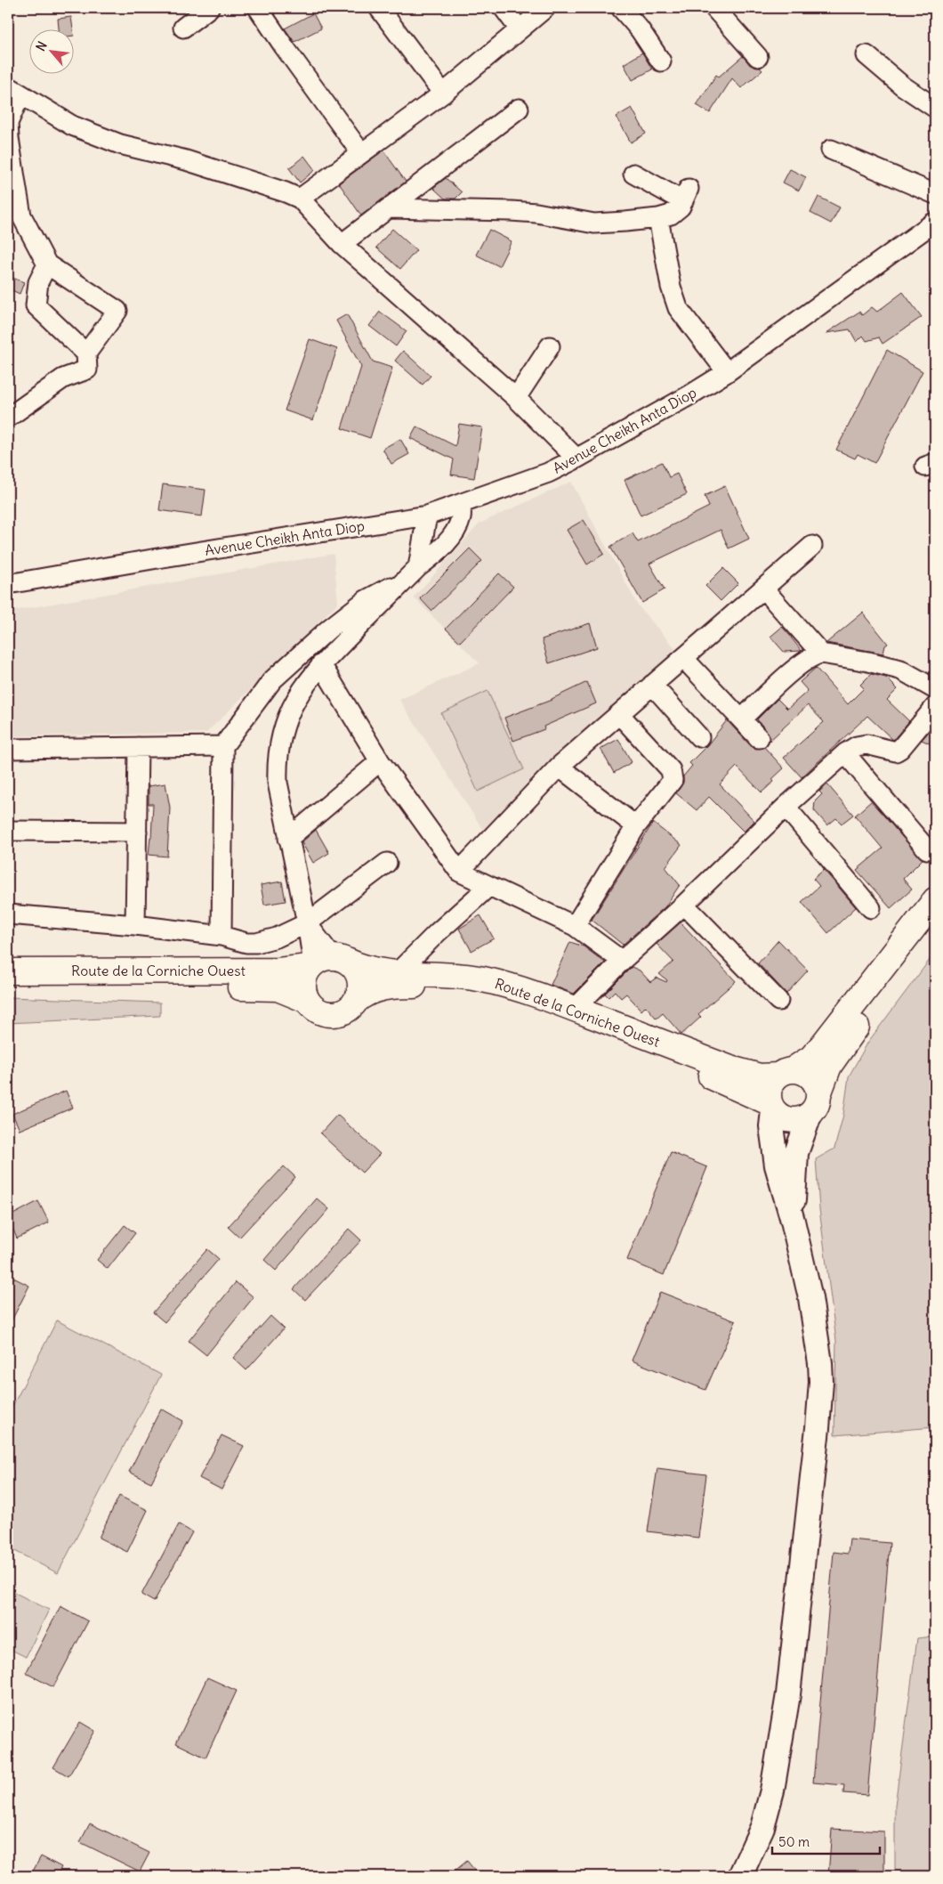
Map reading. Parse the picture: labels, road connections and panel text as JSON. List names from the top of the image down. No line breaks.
{"streets":{"highway":["Route de la Corniche Ouest"],"street":["Avenue Cheikh Anta Diop"]},"scale_bar":"50 m","north":"top left"}
